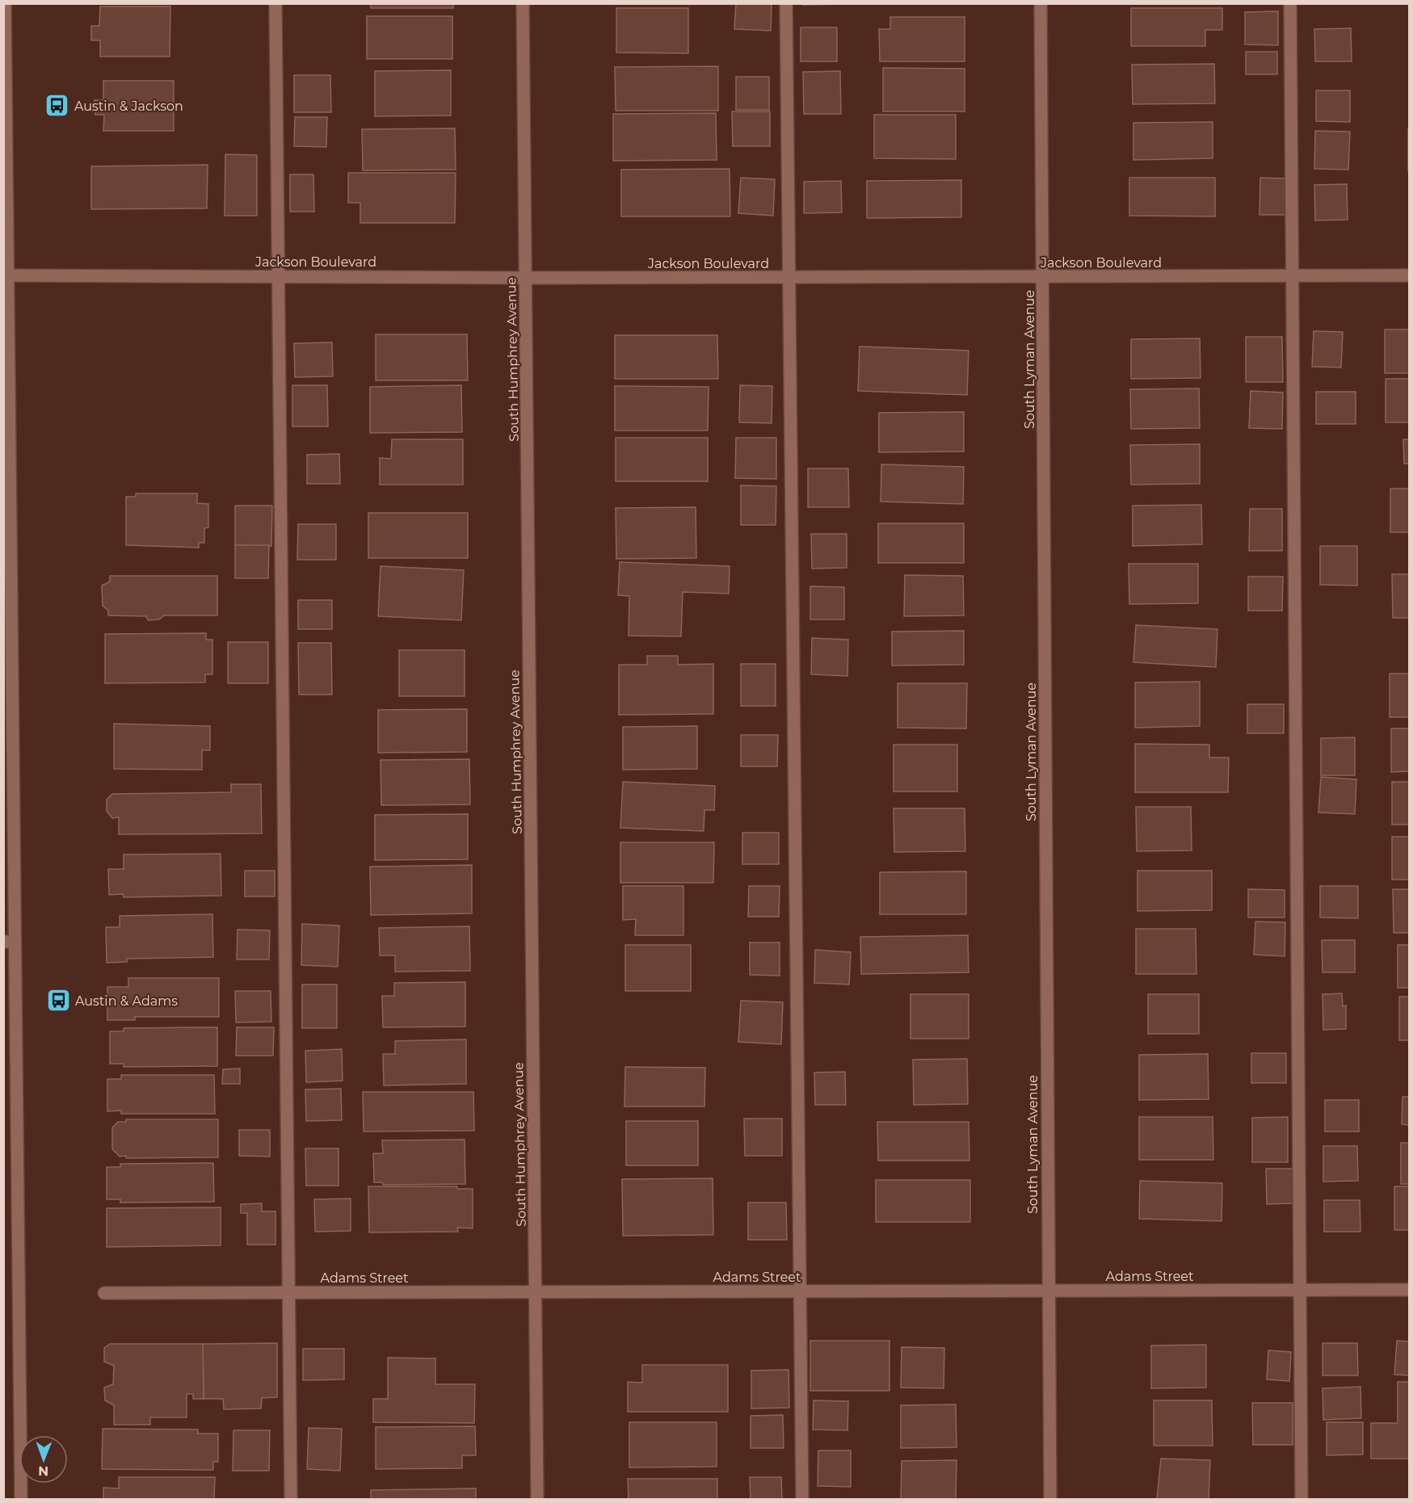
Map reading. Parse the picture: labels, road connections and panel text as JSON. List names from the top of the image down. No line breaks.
{"streets":{"street":["Jackson Boulevard","South Humphrey Avenue","South Lyman Avenue","Adams Street"]},"crossings":[["Jackson Boulevard","South Humphrey Avenue"],["Jackson Boulevard","South Lyman Avenue"],["South Humphrey Avenue","Adams Street"],["South Lyman Avenue","Adams Street"]],"places":{"bus stop":["Austin & Jackson","Austin & Adams"]},"north":"bottom"}
